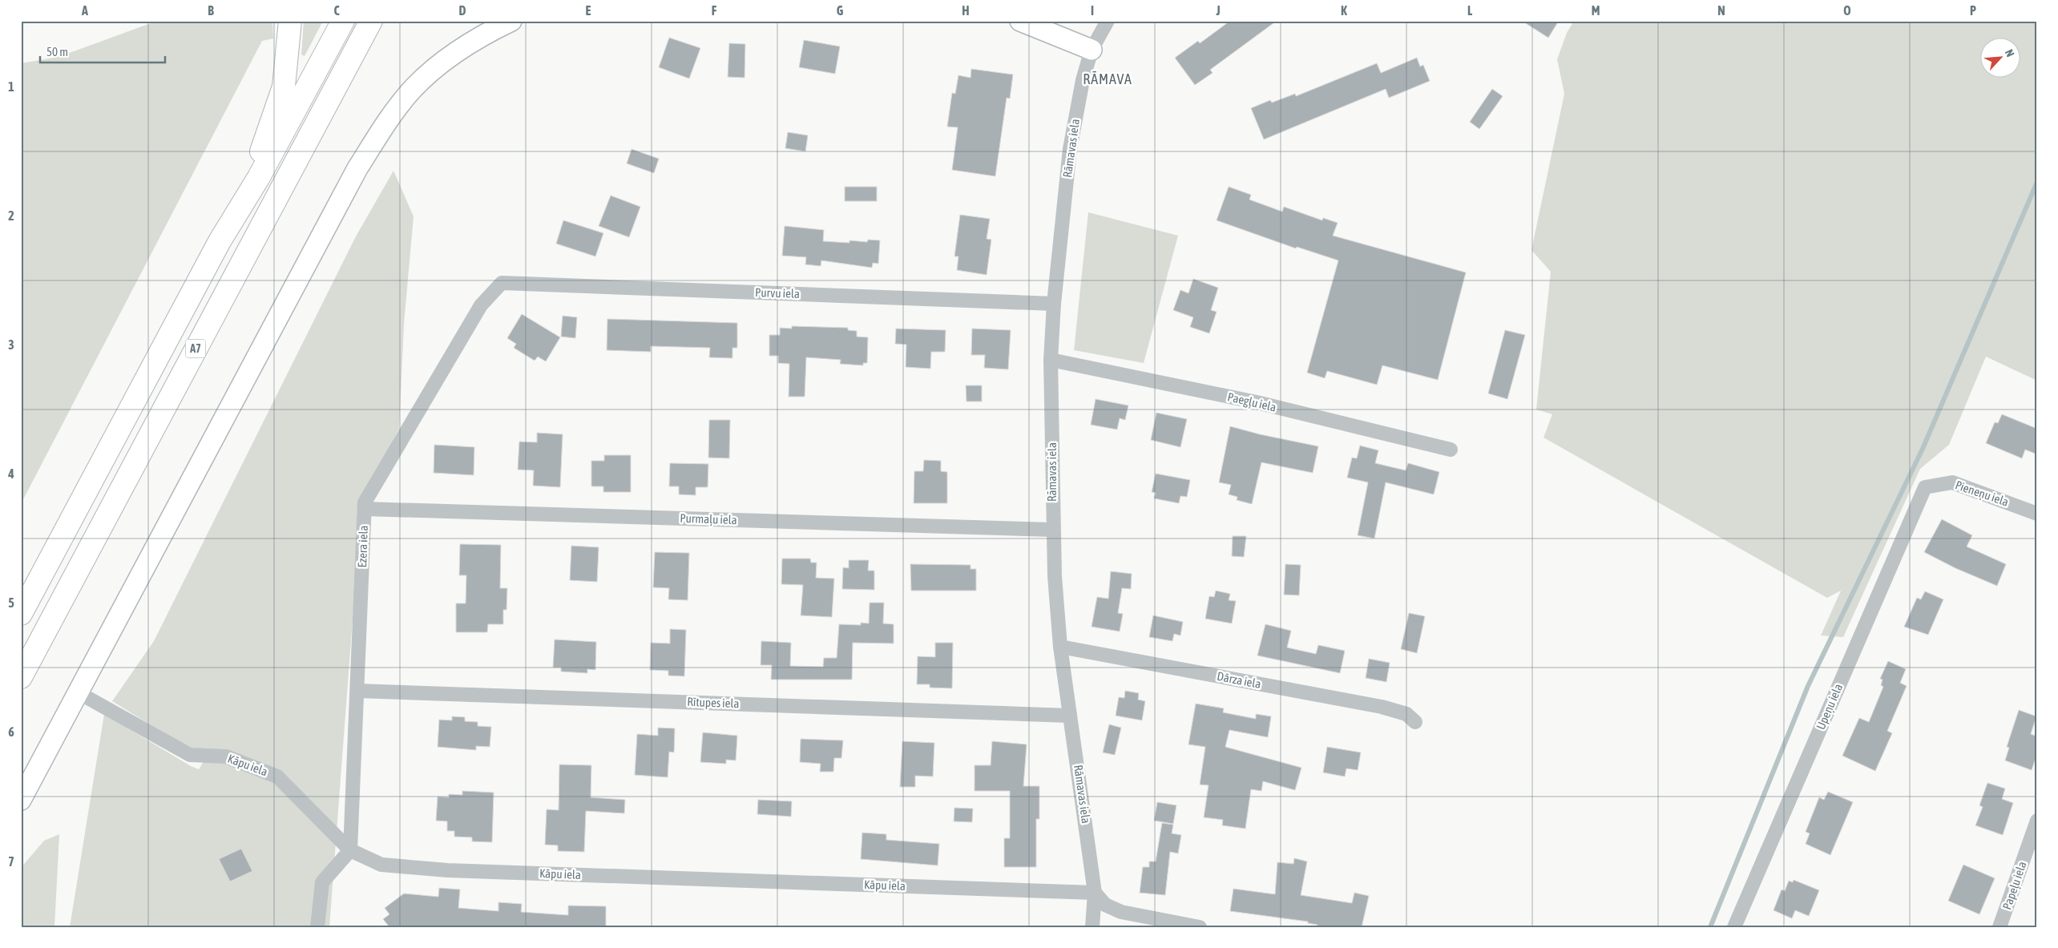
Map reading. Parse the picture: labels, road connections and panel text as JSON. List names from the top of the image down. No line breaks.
{"streets":{"highway":["A7"],"street":["Rāmavas iela","Purvu iela","Paegļu iela","Pieneņu iela","Purmaļu iela","Ezera iela","Dārza iela","Rītupes iela","Upeņu iela","Kāpu iela","Papeļu iela"]},"crossings":[["Rāmavas iela","Purvu iela"],["Rāmavas iela","Paegļu iela"],["Rāmavas iela","Purmaļu iela"],["Rāmavas iela","Dārza iela"],["Rāmavas iela","Rītupes iela"],["Rāmavas iela","Kāpu iela"],["Purvu iela","Ezera iela"],["Pieneņu iela","Upeņu iela"],["Purmaļu iela","Ezera iela"],["Ezera iela","Rītupes iela"],["Ezera iela","Kāpu iela"]],"districts":["RĀMAVA"],"scale_bar":"50 m","north":"top right","grid":{"columns":["A","B","C","D","E","F","G","H","I","J","K","L","M","N","O","P"],"rows":["1","2","3","4","5","6","7"]}}
